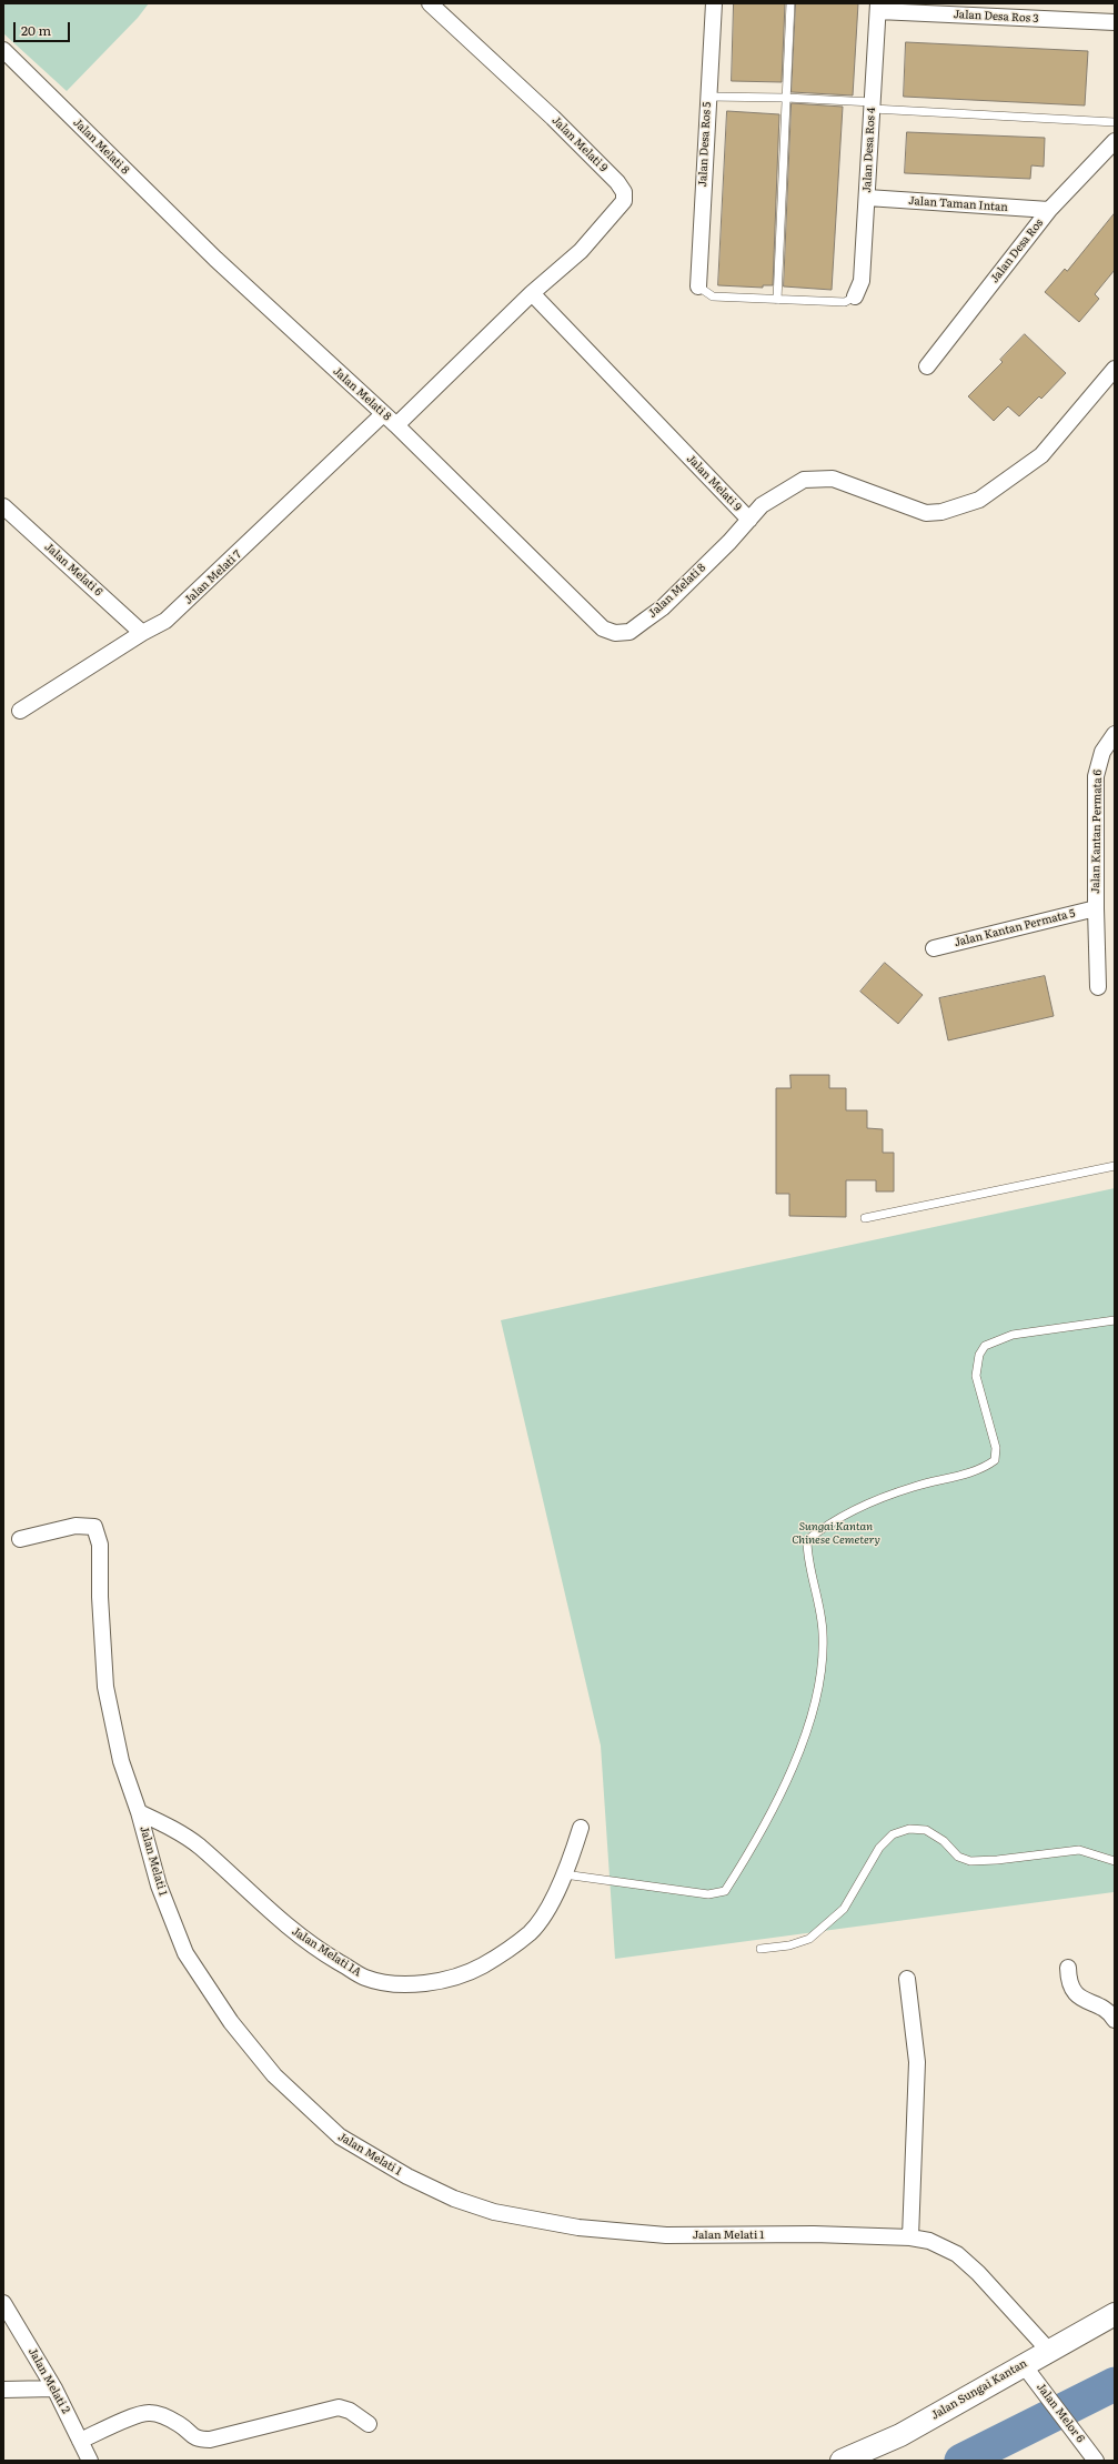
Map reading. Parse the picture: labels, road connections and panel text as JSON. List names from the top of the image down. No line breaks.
{"streets":{"main road":["Jalan Sungai Kantan"],"street":["Jalan Desa Ros 3","Jalan Melati 9","Jalan Desa Ros 5","Jalan Melati 8","Jalan Desa Ros 4","Jalan Taman Intan","Jalan Desa Ros","Jalan Melati 6","Jalan Melati 7","Jalan Kantan Permata 6","Jalan Kantan Permata 5","Jalan Melati 1","Jalan Melati 1A","Jalan Melati 2","Jalan Melor 6"]},"crossings":[["Jalan Desa Ros 3","Jalan Desa Ros 4"],["Jalan Melati 9","Jalan Melati 8"],["Jalan Melati 8","Jalan Melati 7"],["Jalan Desa Ros 4","Jalan Taman Intan"],["Jalan Taman Intan","Jalan Desa Ros"],["Jalan Melati 6","Jalan Melati 7"],["Jalan Kantan Permata 6","Jalan Kantan Permata 5"],["Jalan Melati 1","Jalan Melati 1A"],["Jalan Melati 1","Jalan Sungai Kantan"],["Jalan Sungai Kantan","Jalan Melor 6"]],"parks":["Sungai Kantan Chinese Cemetery"],"scale_bar":"20 m"}
